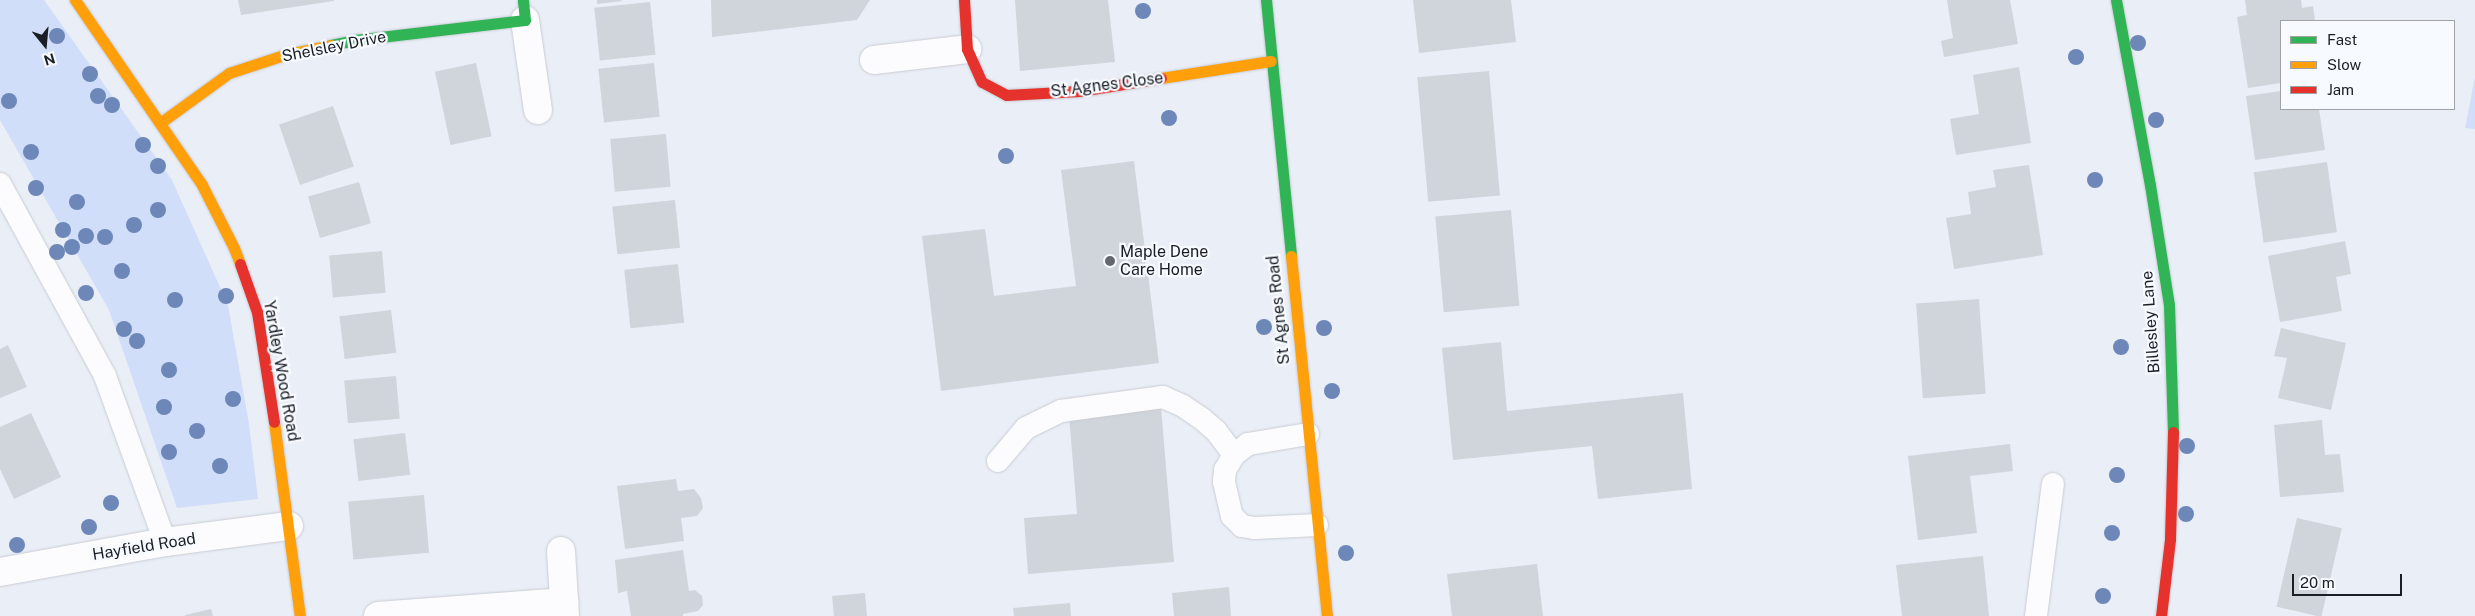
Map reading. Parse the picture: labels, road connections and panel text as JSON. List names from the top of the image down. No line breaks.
{"streets":{"street":["Shelsley Drive","St Agnes Close","St Agnes Road","Billesley Lane","Yardley Wood Road","Hayfield Road"]},"crossings":[["Shelsley Drive","Yardley Wood Road"],["St Agnes Close","St Agnes Road"],["Yardley Wood Road","Hayfield Road"]],"places":["Maple Dene Care Home"],"legend":["Fast","Slow","Jam"],"scale_bar":"20 m","north":"bottom"}
